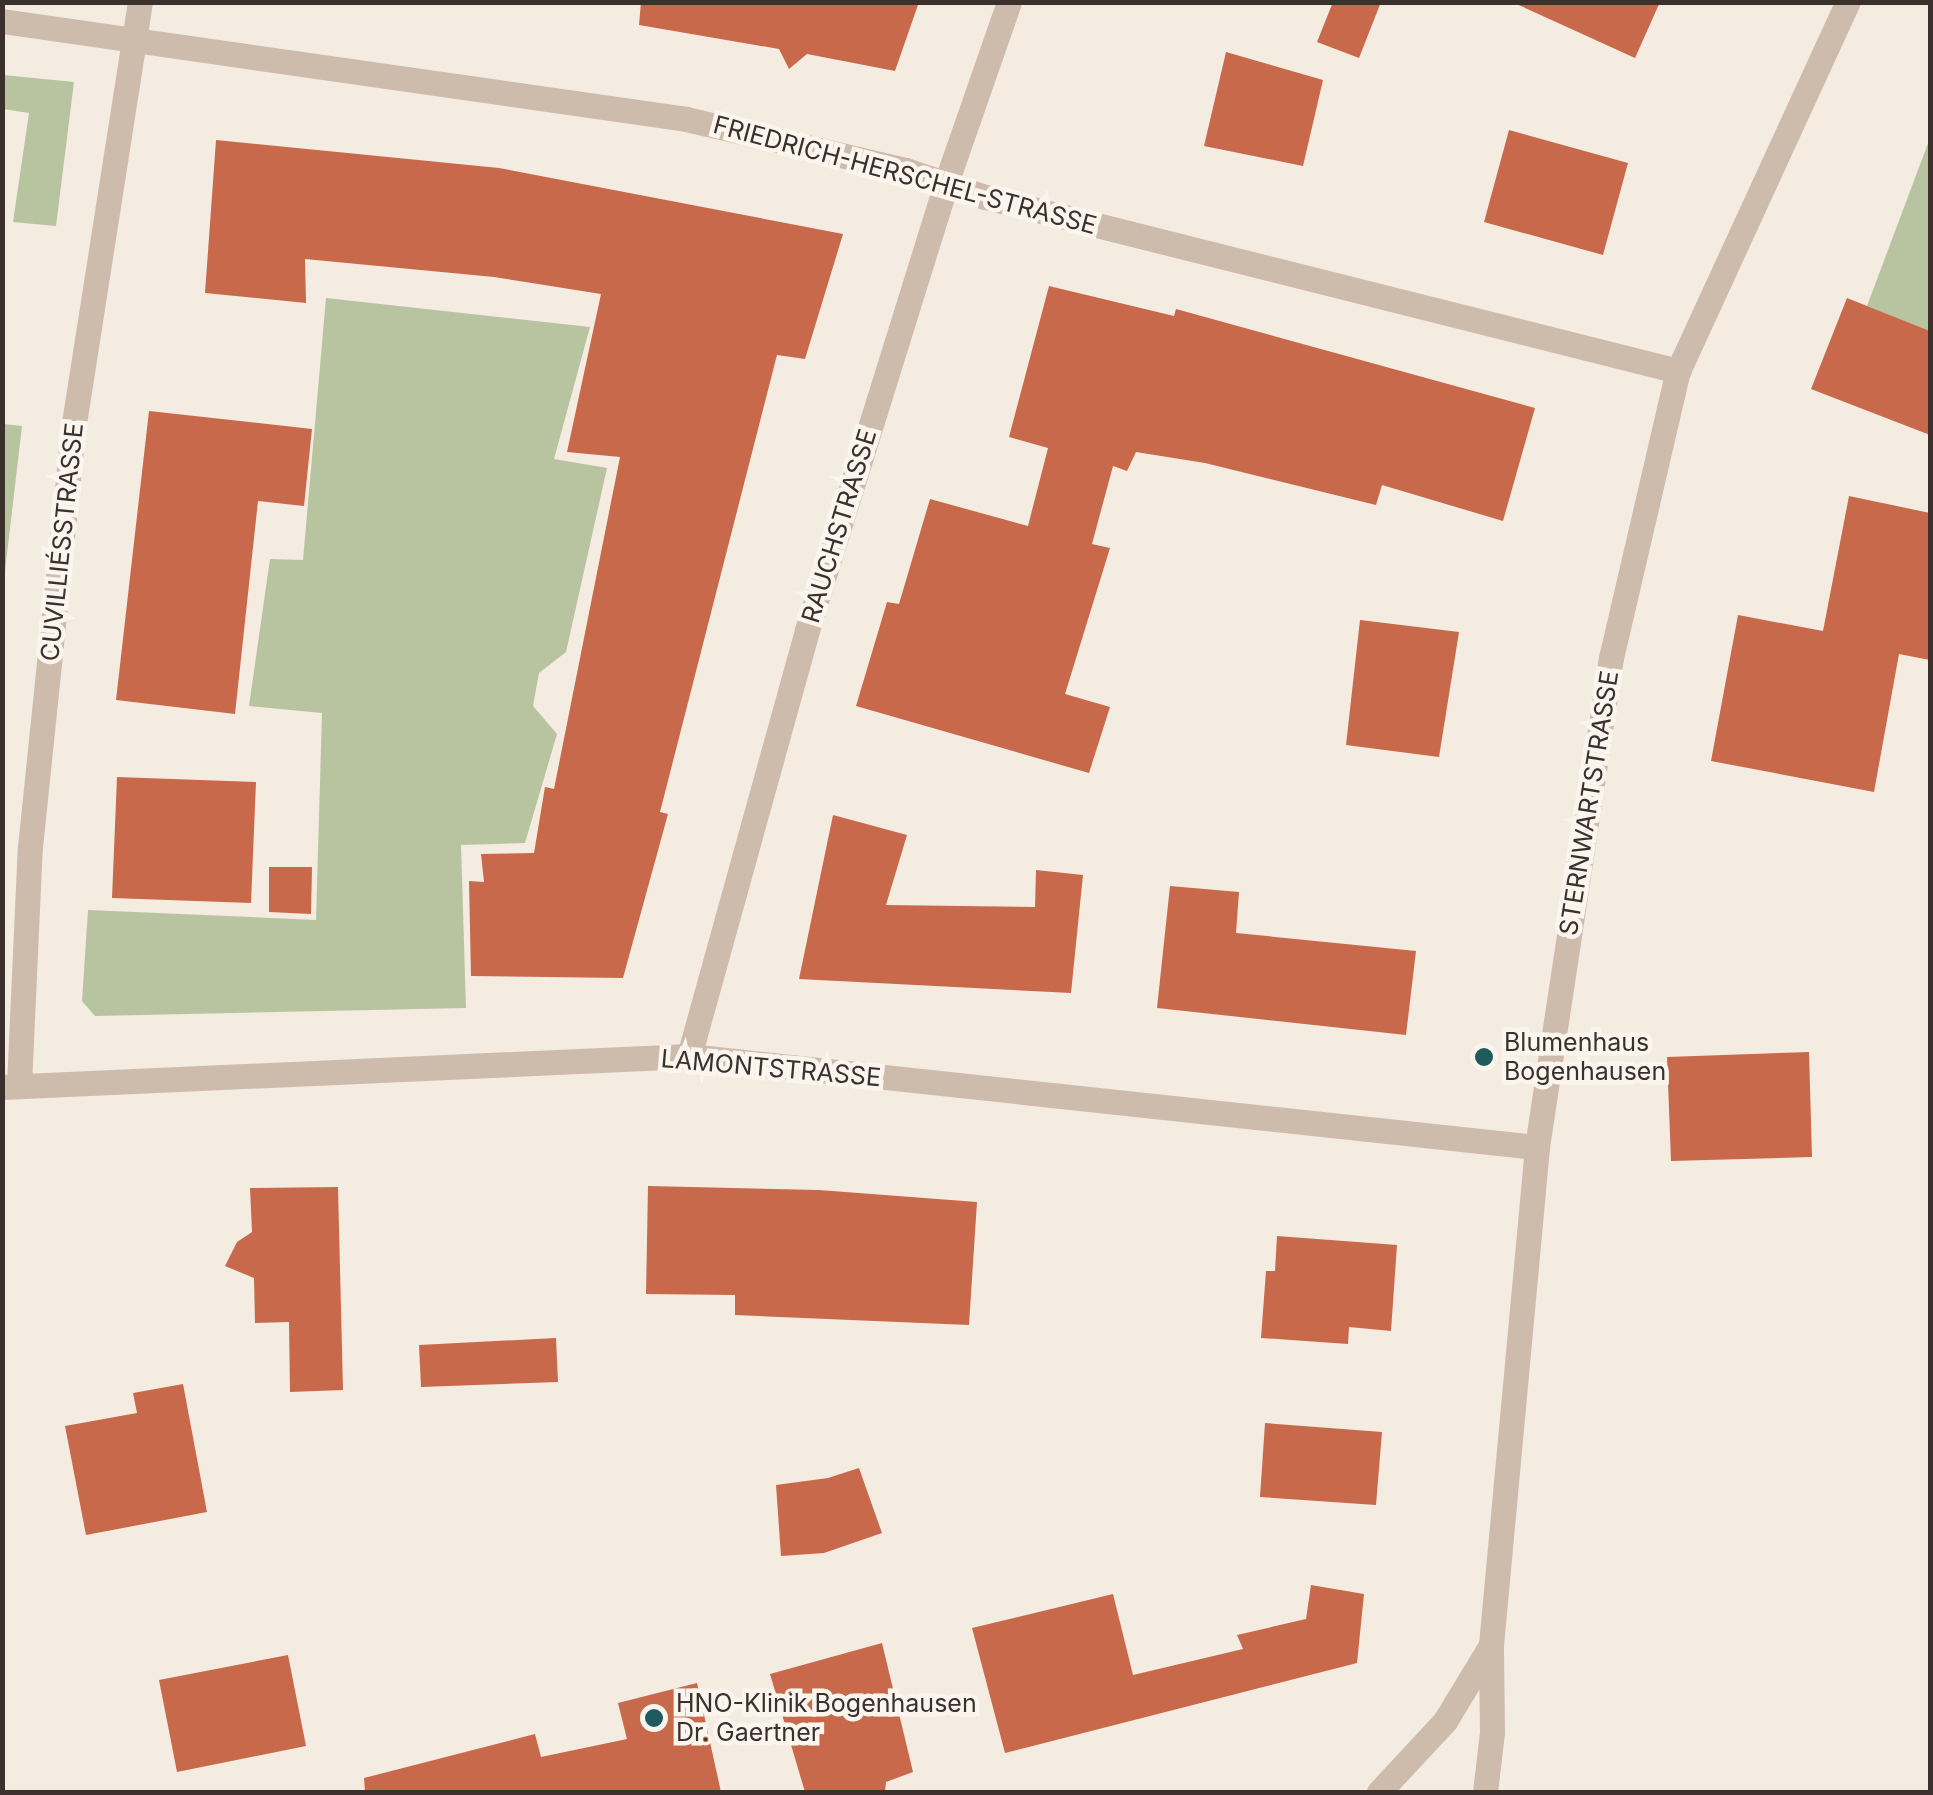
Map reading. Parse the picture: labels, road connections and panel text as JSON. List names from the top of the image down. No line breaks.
{"streets":{"street":["FRIEDRICH-HERSCHEL-STRASSE","RAUCHSTRASSE","CUVILLIÉSSTRASSE","STERNWARTSTRASSE","LAMONTSTRASSE"]},"crossings":[["FRIEDRICH-HERSCHEL-STRASSE","RAUCHSTRASSE"],["FRIEDRICH-HERSCHEL-STRASSE","CUVILLIÉSSTRASSE"],["FRIEDRICH-HERSCHEL-STRASSE","STERNWARTSTRASSE"],["RAUCHSTRASSE","LAMONTSTRASSE"],["CUVILLIÉSSTRASSE","LAMONTSTRASSE"],["STERNWARTSTRASSE","LAMONTSTRASSE"]],"places":["Blumenhaus Bogenhausen","HNO-Klinik Bogenhausen Dr. Gaertner"]}
